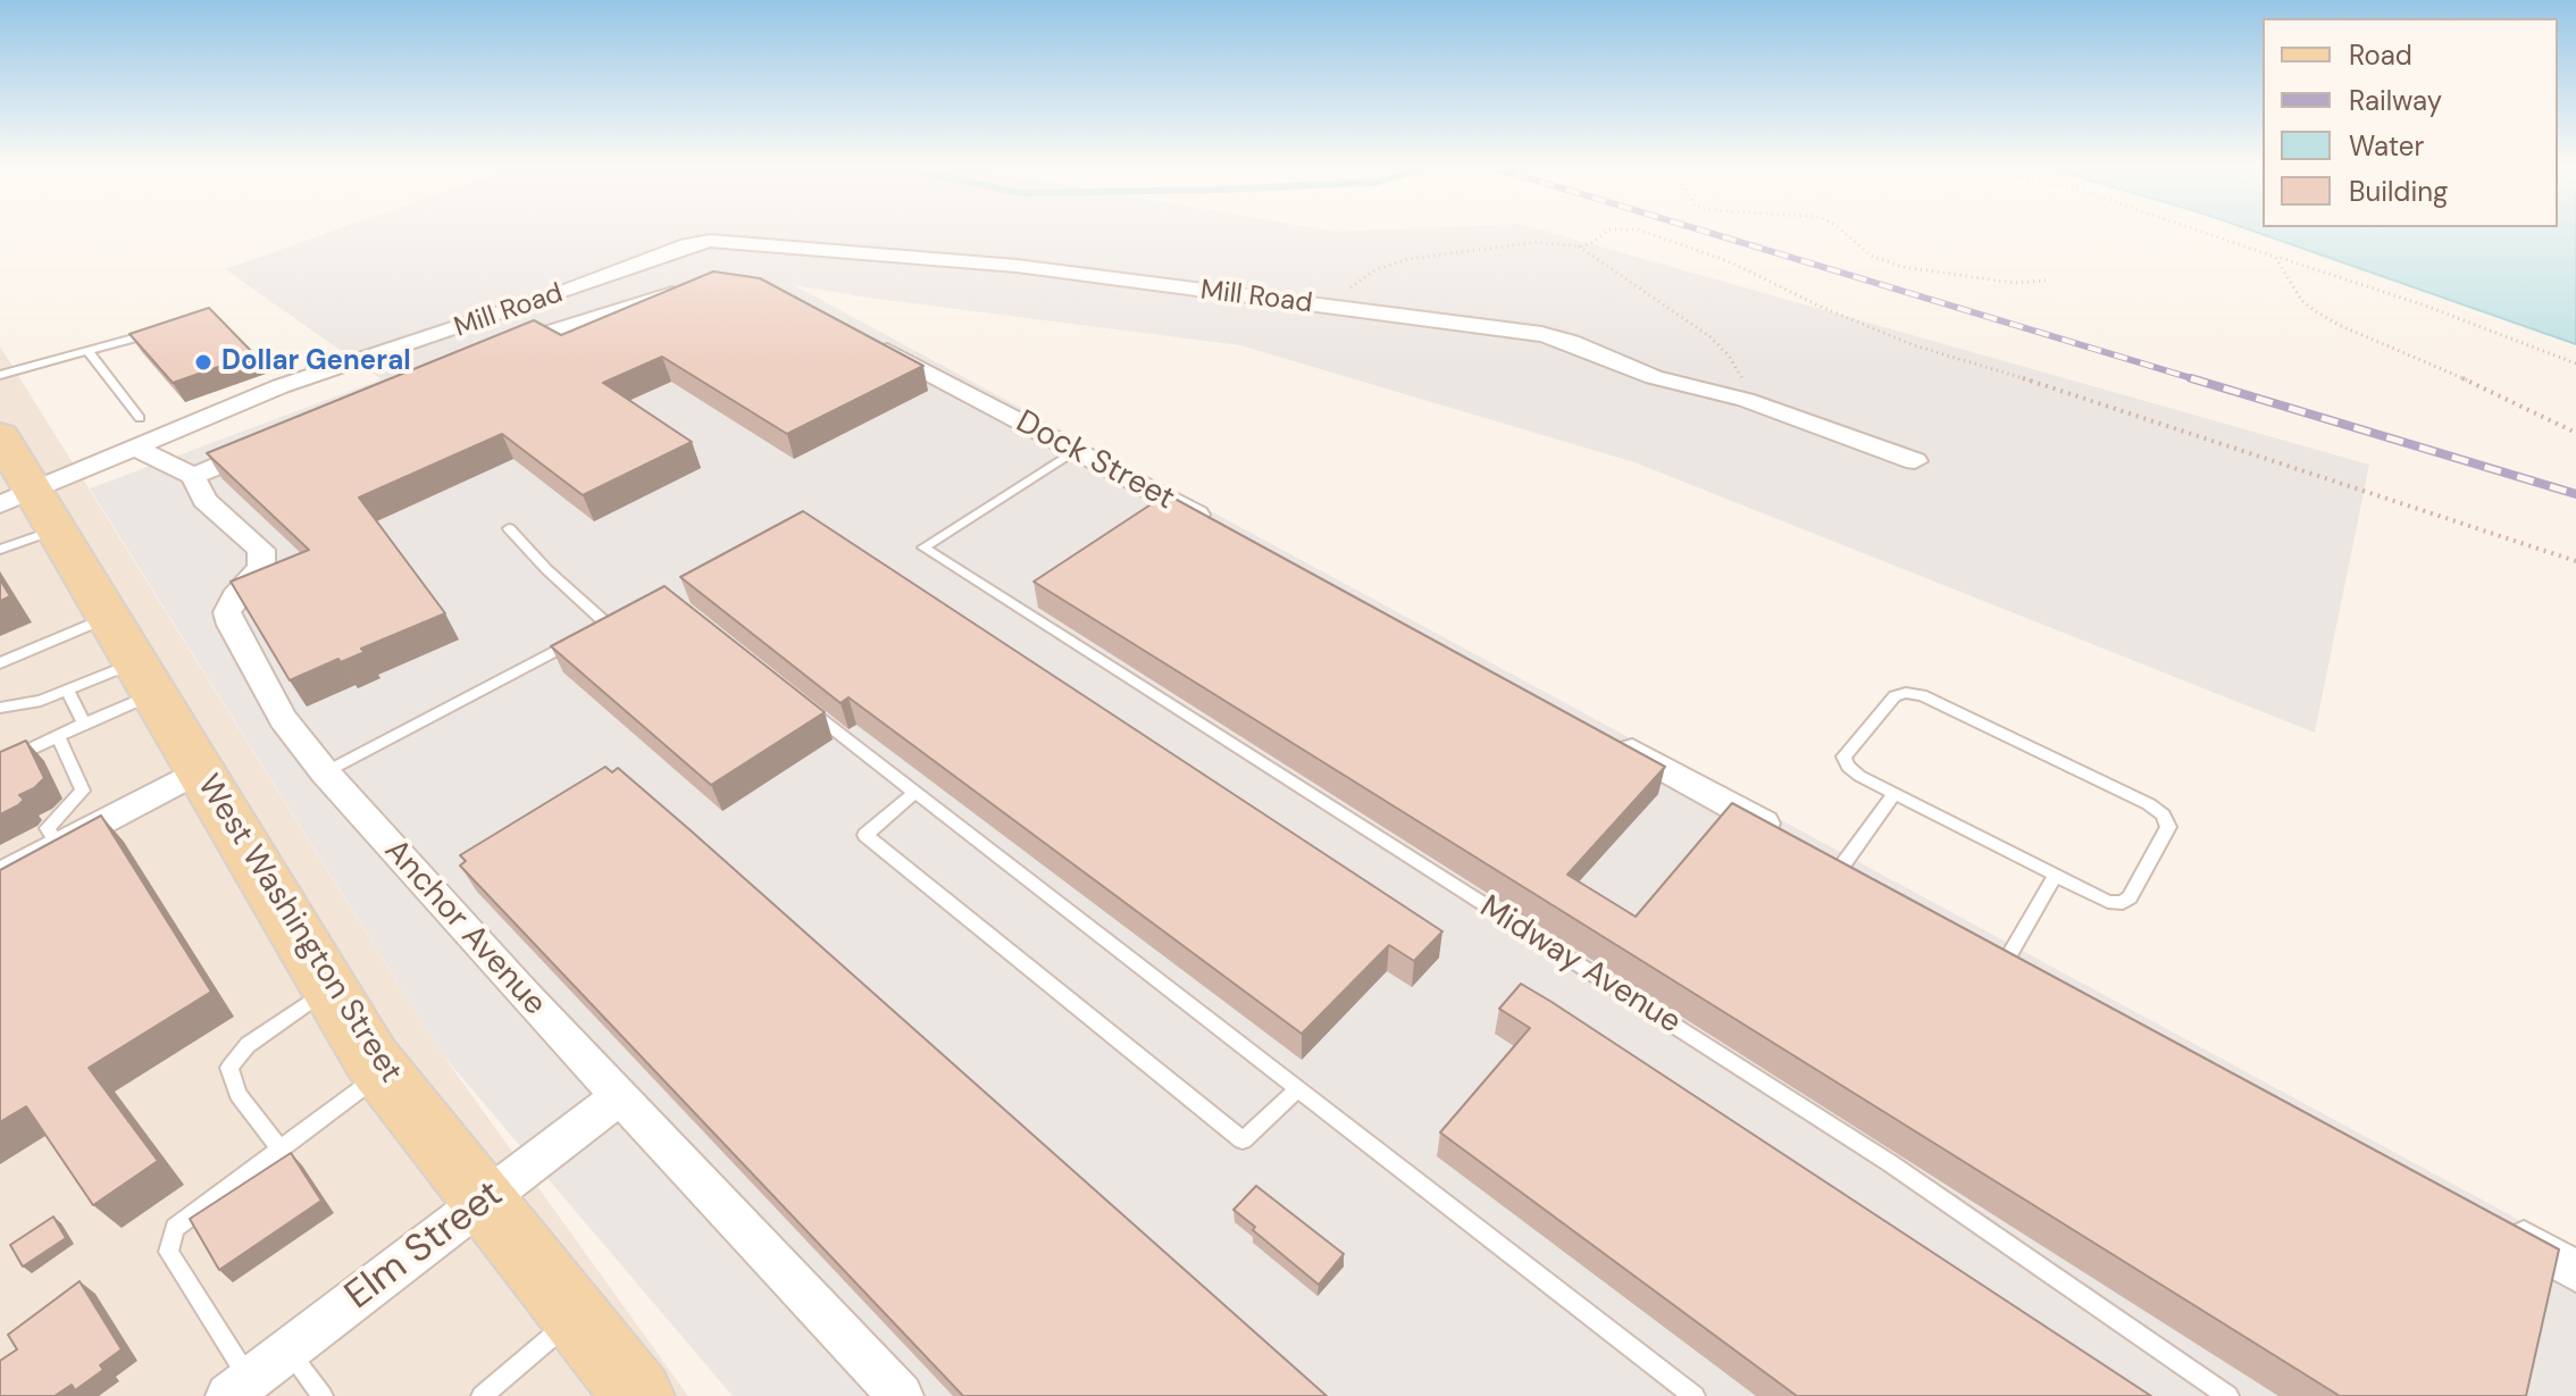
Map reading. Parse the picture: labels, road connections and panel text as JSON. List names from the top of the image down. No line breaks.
{"streets":{"main road":["West Washington Street"],"street":["Mill Road","Dock Street","Anchor Avenue","Elm Street"],"lane":["Midway Avenue"]},"crossings":[["Mill Road","Anchor Avenue"],["Mill Road","West Washington Street"],["Dock Street","Midway Avenue"],["Anchor Avenue","Elm Street"],["West Washington Street","Elm Street"]],"places":["Dollar General"],"legend":["Road","Railway","Water","Building"]}
